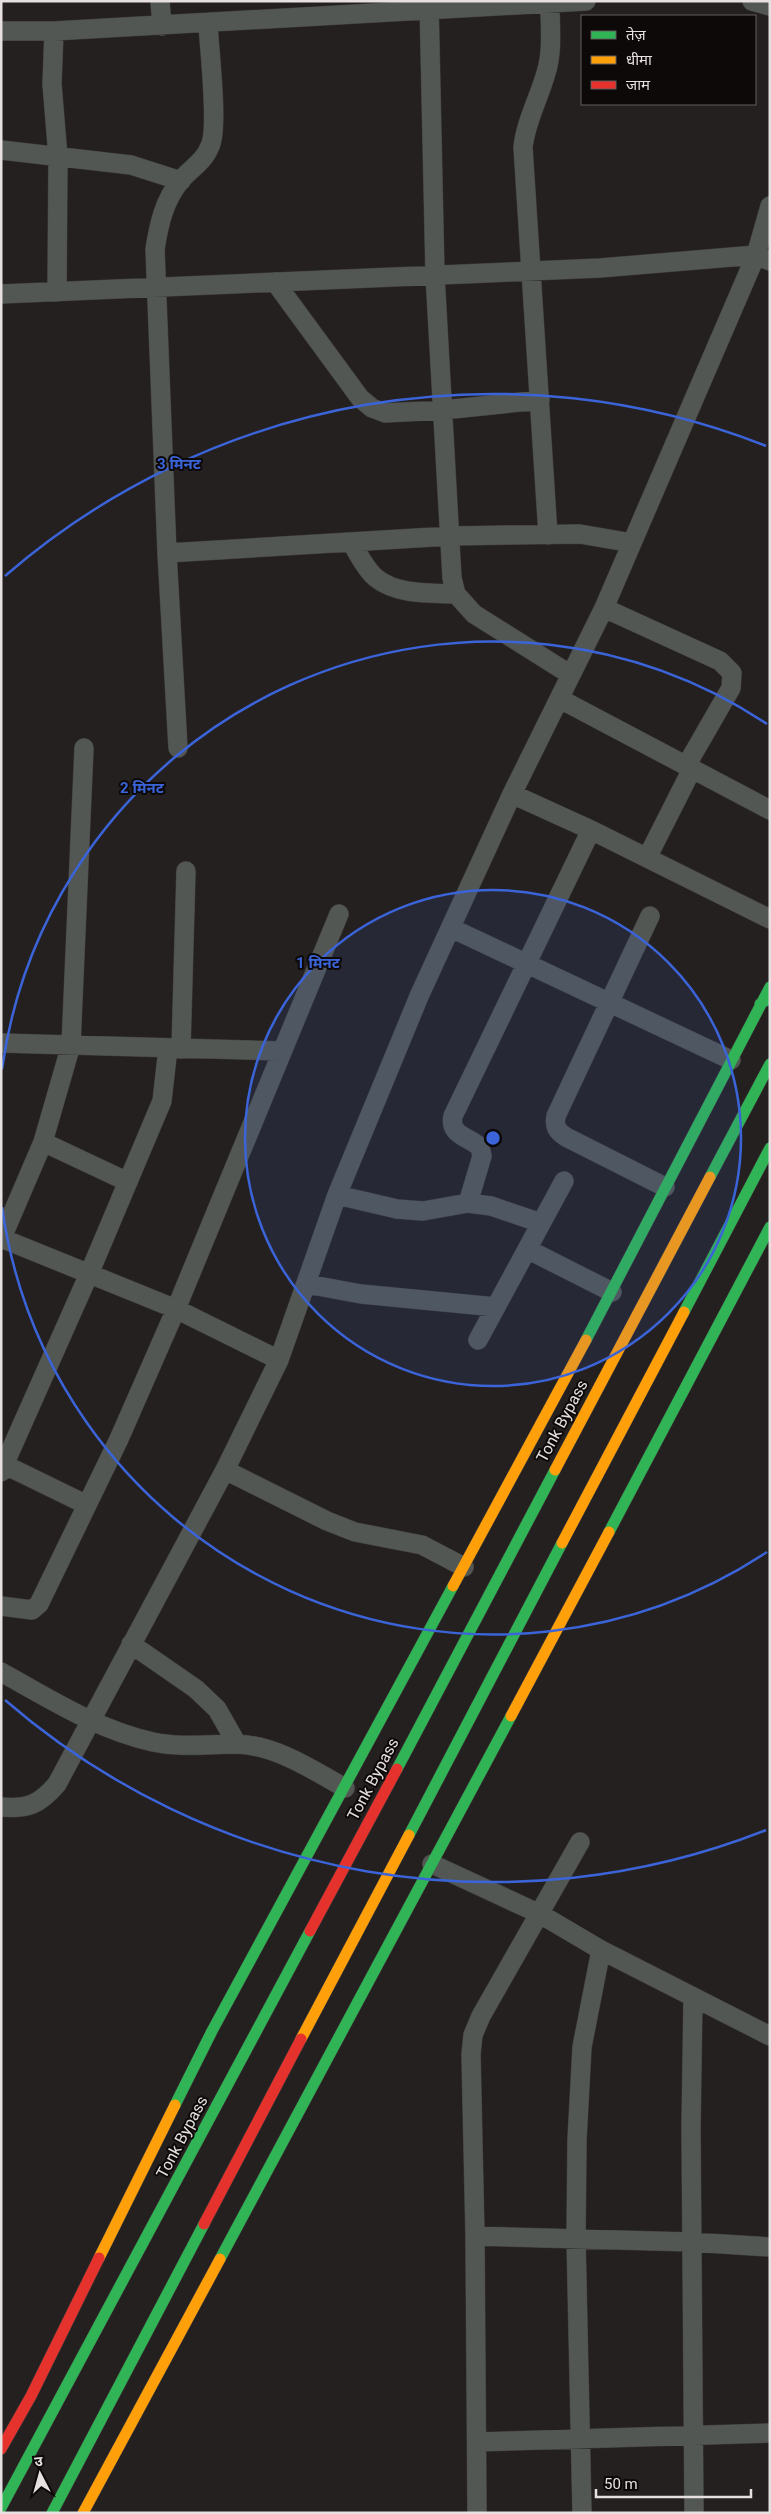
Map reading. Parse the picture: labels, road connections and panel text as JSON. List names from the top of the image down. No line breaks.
{"streets":{"main road":["Tonk Bypass"]},"legend":["तेज़","धीमा","जाम"],"scale_bar":"50 m","north":"top","rings":["3 मिनट","2 मिनट","1 मिनट"]}
